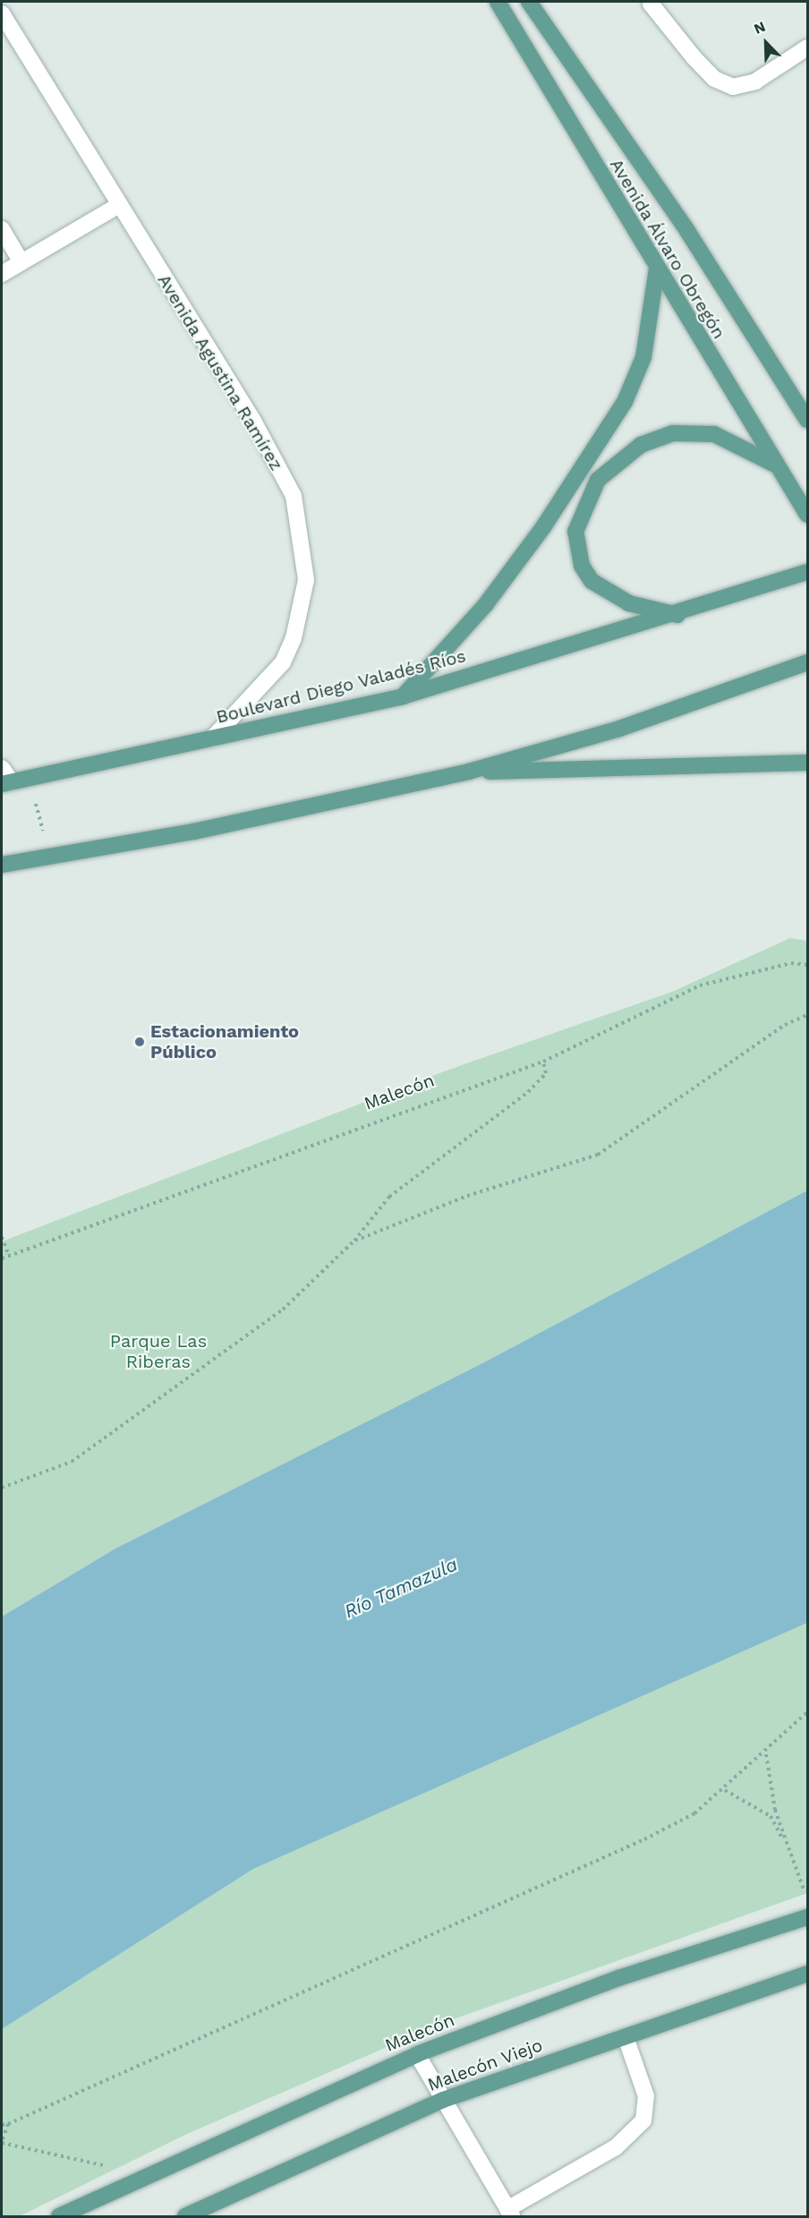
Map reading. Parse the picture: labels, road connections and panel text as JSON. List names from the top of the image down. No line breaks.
{"streets":{"main road":["Avenida Álvaro Obregón","Boulevard Diego Valadés Ríos","Malecón","Malecón Viejo"],"street":["Avenida Agustina Ramírez"]},"crossings":[["Avenida Agustina Ramírez","Boulevard Diego Valadés Ríos"]],"water":["Río Tamazula"],"parks":["Parque Las Riberas"],"places":["Estacionamiento Público"],"north":"top left"}
